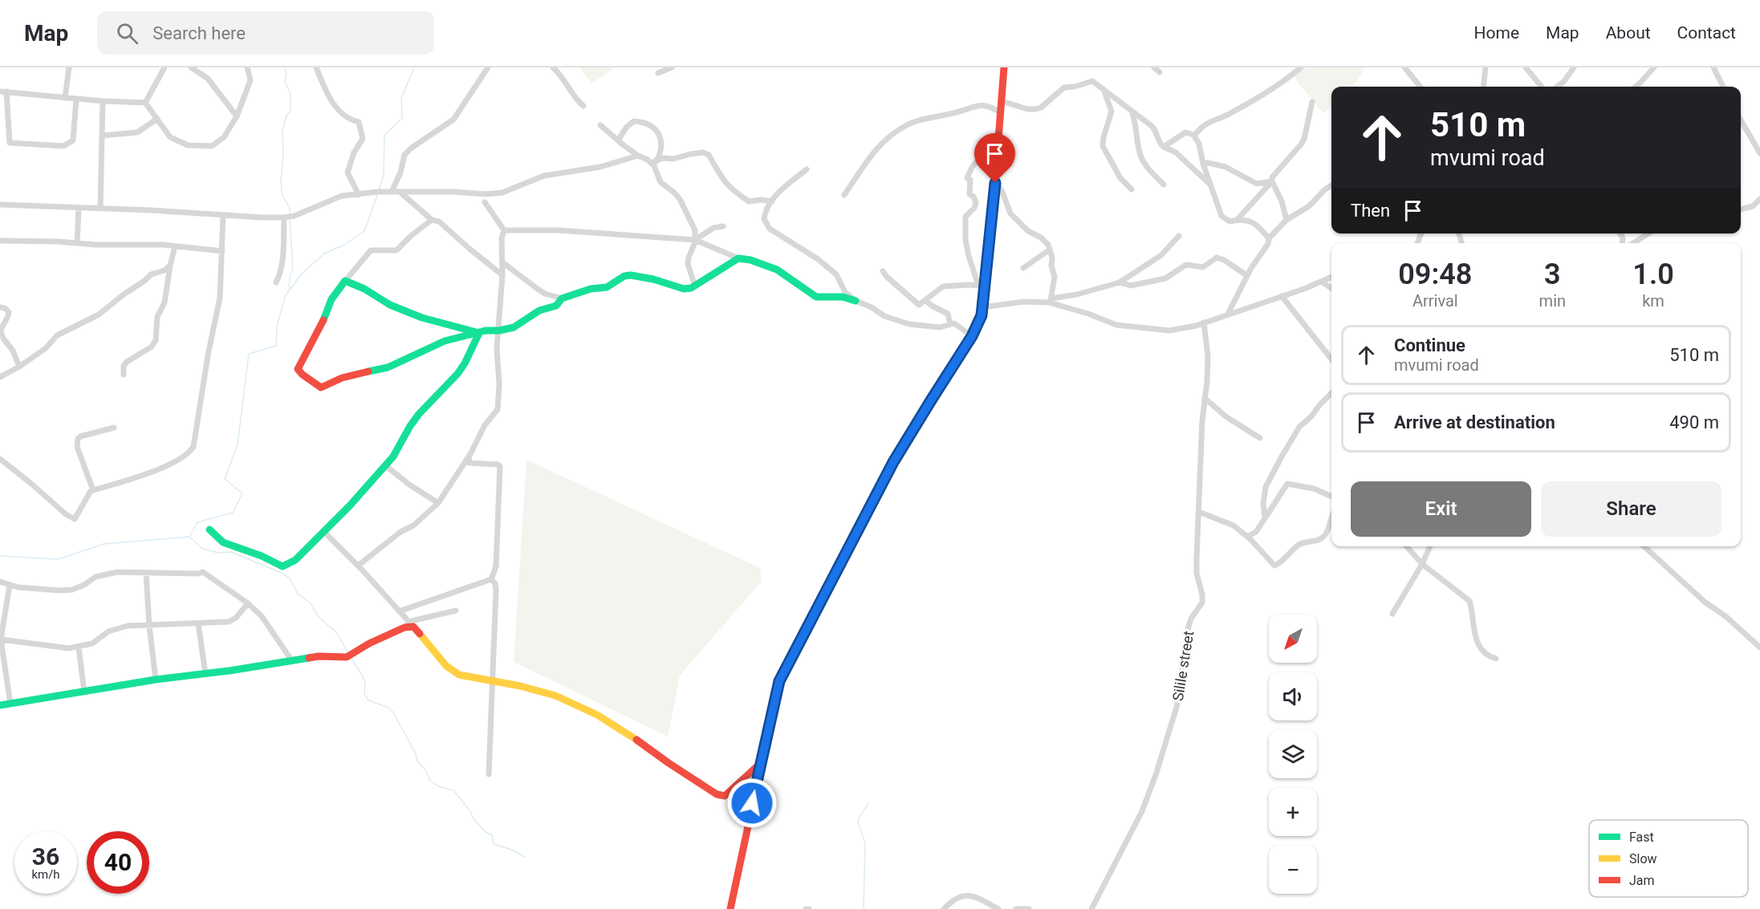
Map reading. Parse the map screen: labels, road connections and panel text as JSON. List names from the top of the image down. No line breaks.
{"streets":{"street":["Silile street"]},"legend":["Fast","Slow","Jam"],"north":"bottom left","page":{"header":"Map","search":"Search here","nav":["Home","Map","About","Contact"],"turn":["510 m","mvumi road"],"then":"Then","eta":["09:48","Arrival","3","min","1.0","km"],"list":[{"name":"Continue","note":"mvumi road","value":"510 m"},{"name":"Arrive at destination","value":"490 m"}],"buttons":["Exit","Share"],"map_buttons":["+","−"],"speed":"36 km/h","limit":"40"}}
